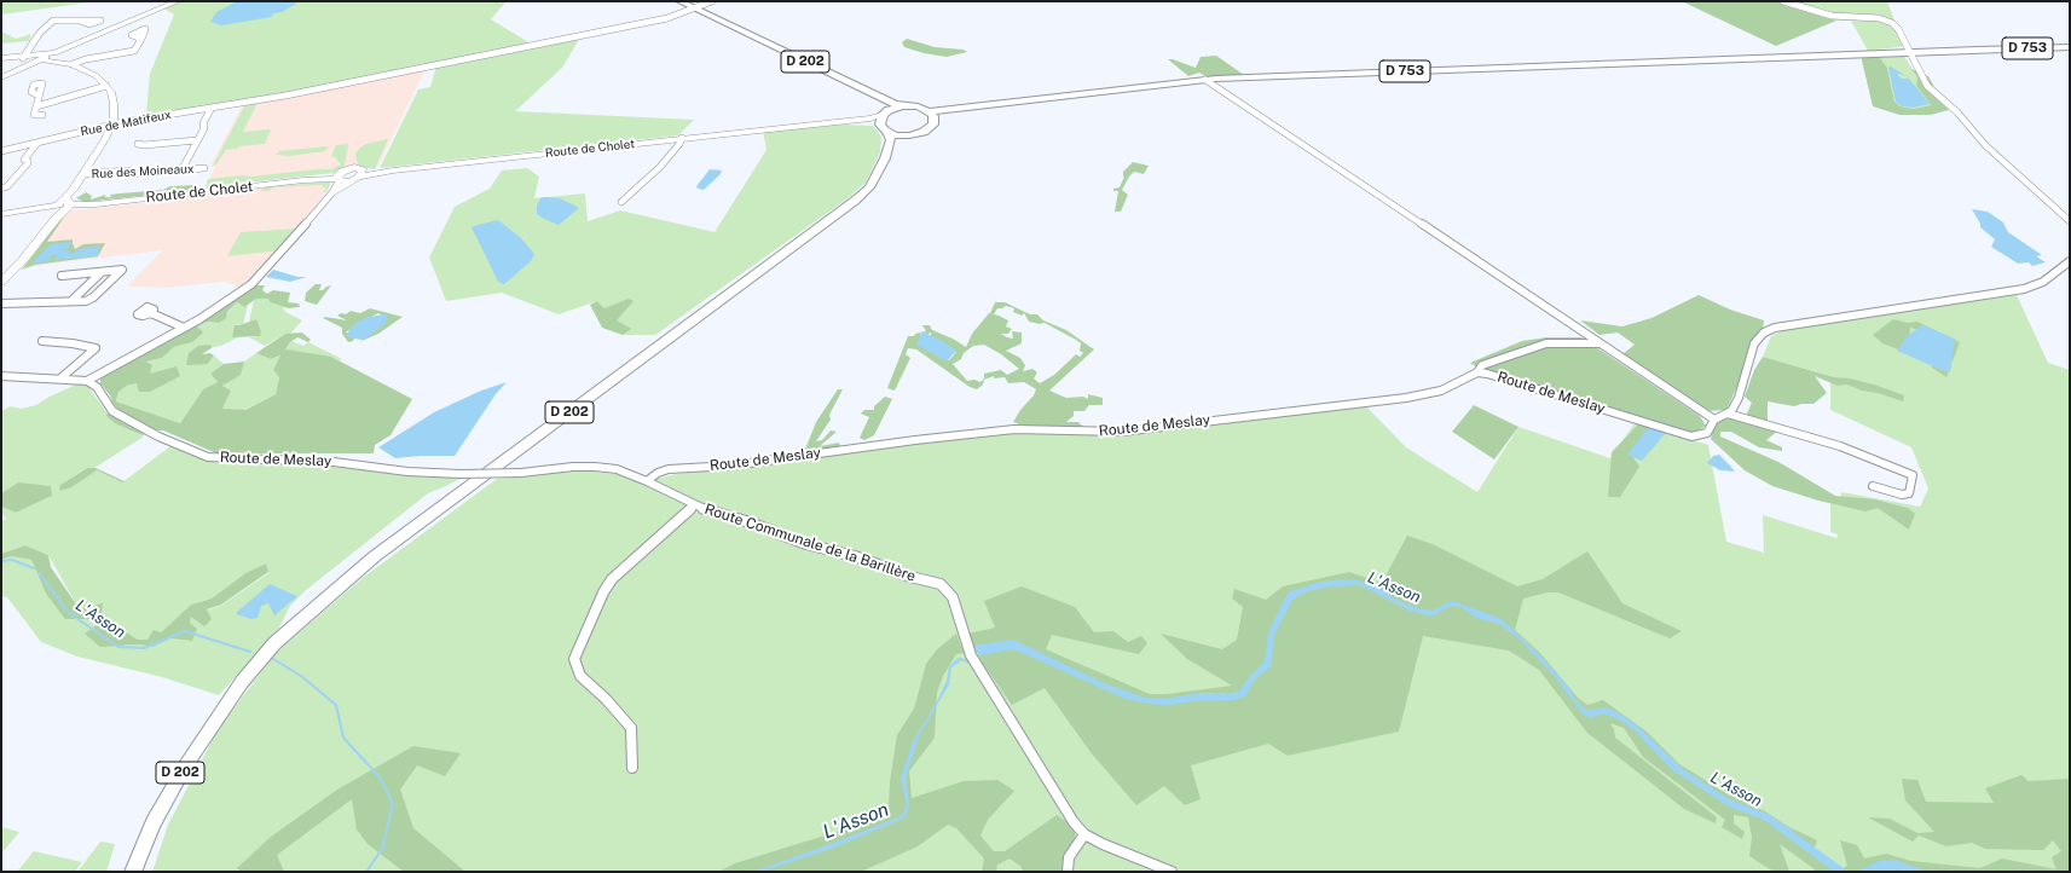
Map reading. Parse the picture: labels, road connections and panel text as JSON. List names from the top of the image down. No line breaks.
{"streets":{"main road":["D 753","D 202","Route de Cholet"],"street":["Rue de Matifeux","Rue des Moineaux","Route de Meslay","Route Communale de la Barillère"]},"crossings":[["D 202","Rue de Matifeux"],["Route de Meslay","Route Communale de la Barillère"]],"water":["L'Asson"]}
